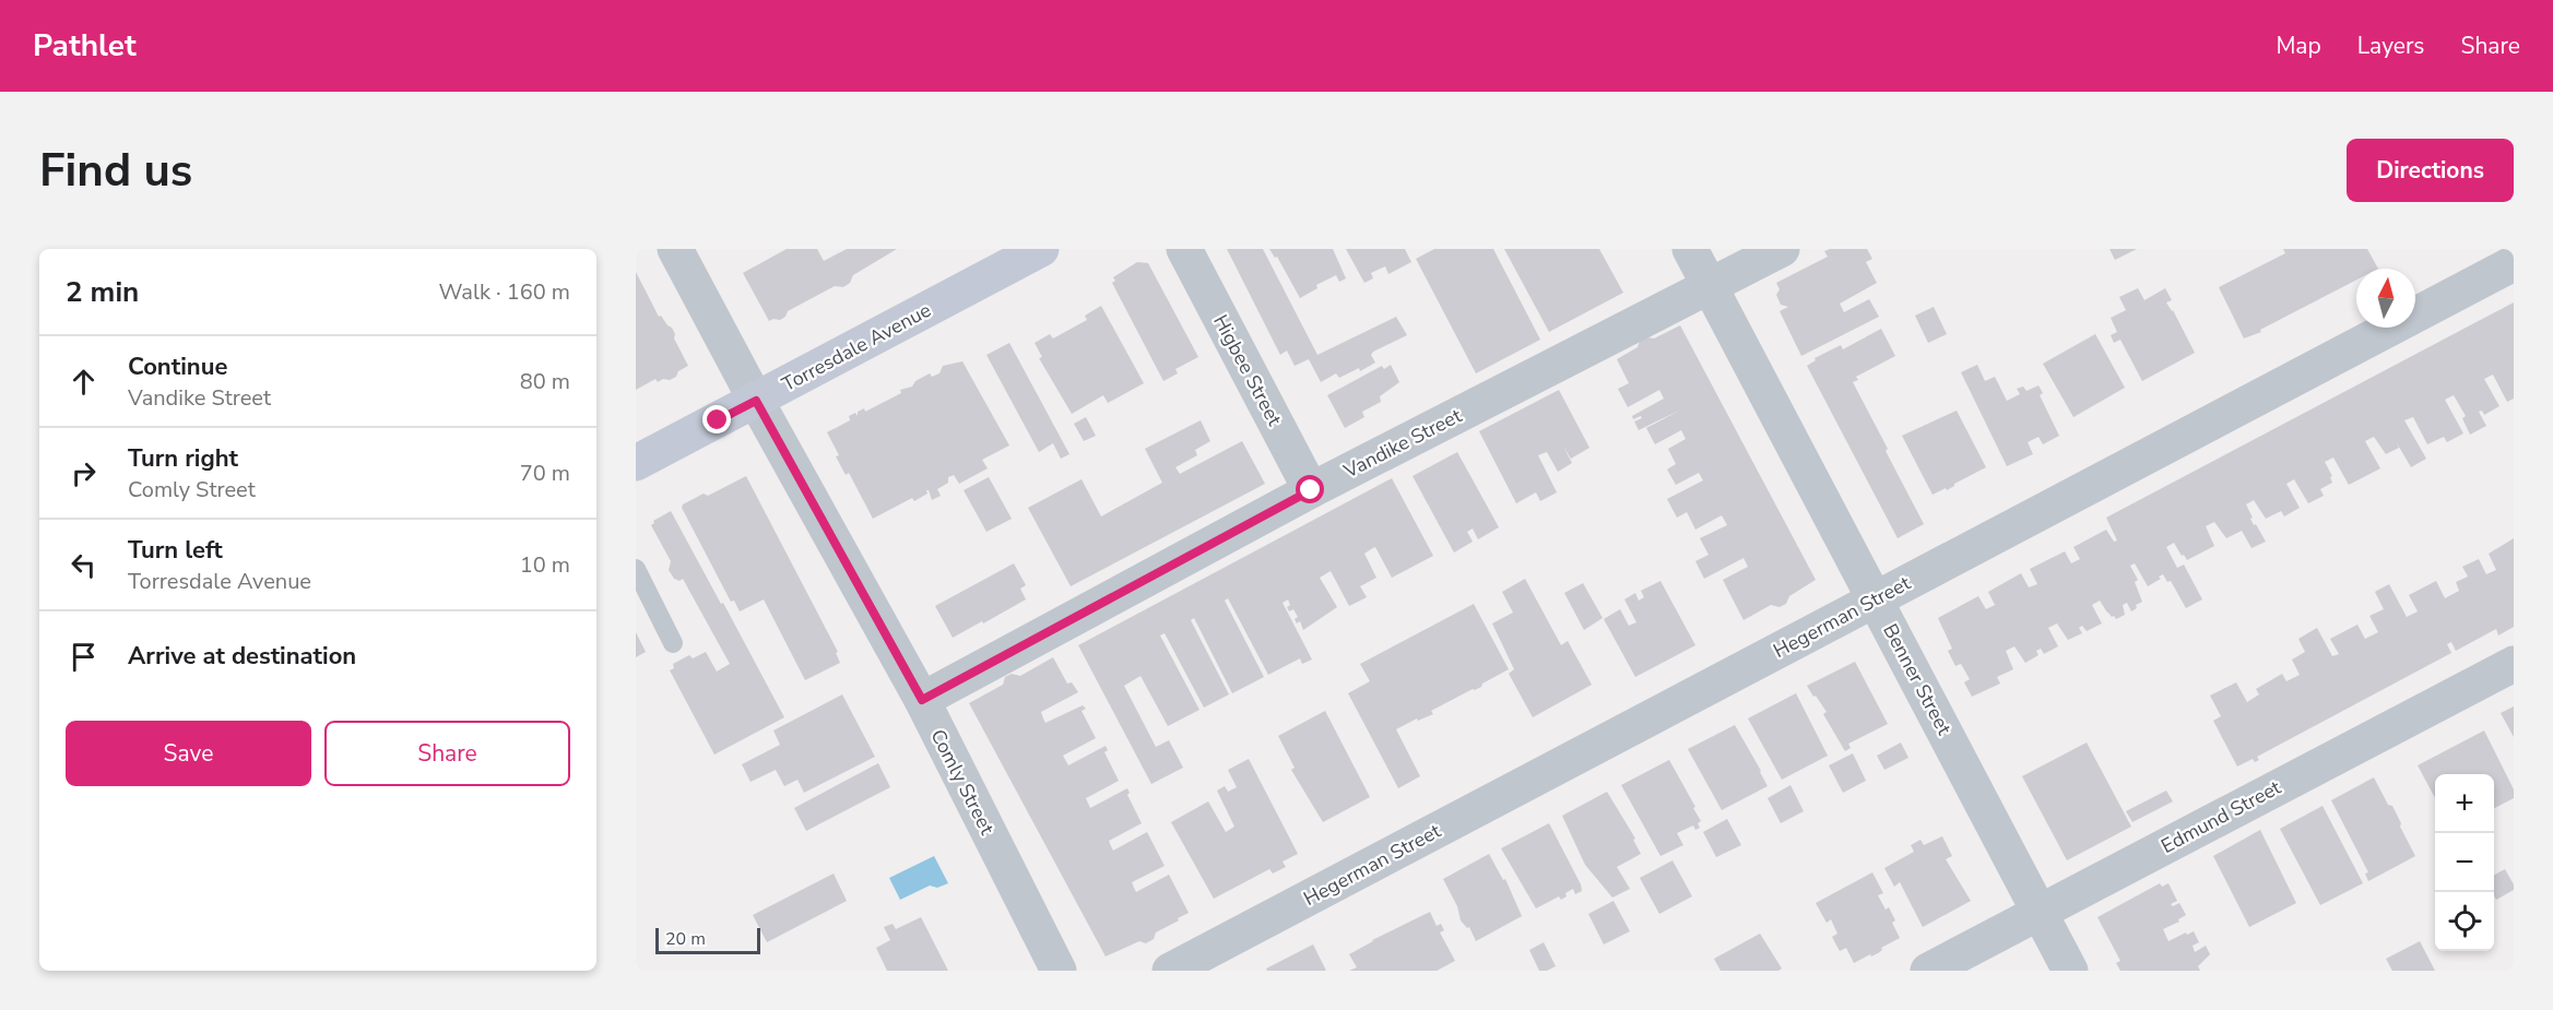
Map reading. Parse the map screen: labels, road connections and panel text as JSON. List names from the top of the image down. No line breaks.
{"streets":{"street":["Torresdale Avenue","Higbee Street","Vandike Street","Hegerman Street","Benner Street","Comly Street","Edmund Street"]},"crossings":[["Torresdale Avenue","Comly Street"],["Higbee Street","Vandike Street"],["Vandike Street","Benner Street"],["Vandike Street","Comly Street"],["Hegerman Street","Benner Street"],["Benner Street","Edmund Street"]],"scale_bar":"20 m","north":"top","page":{"header":"Pathlet","nav":["Map","Layers","Share"],"buttons":["Directions",["Save","Share"]],"title":"Find us","heading":["2 min","Walk · 160 m"],"list":[["Continue","Vandike Street","80 m"],["Turn right","Comly Street","70 m"],["Turn left","Torresdale Avenue","10 m"],"Arrive at destination"],"map_buttons":["+","−"],"scale":"20 m"}}
